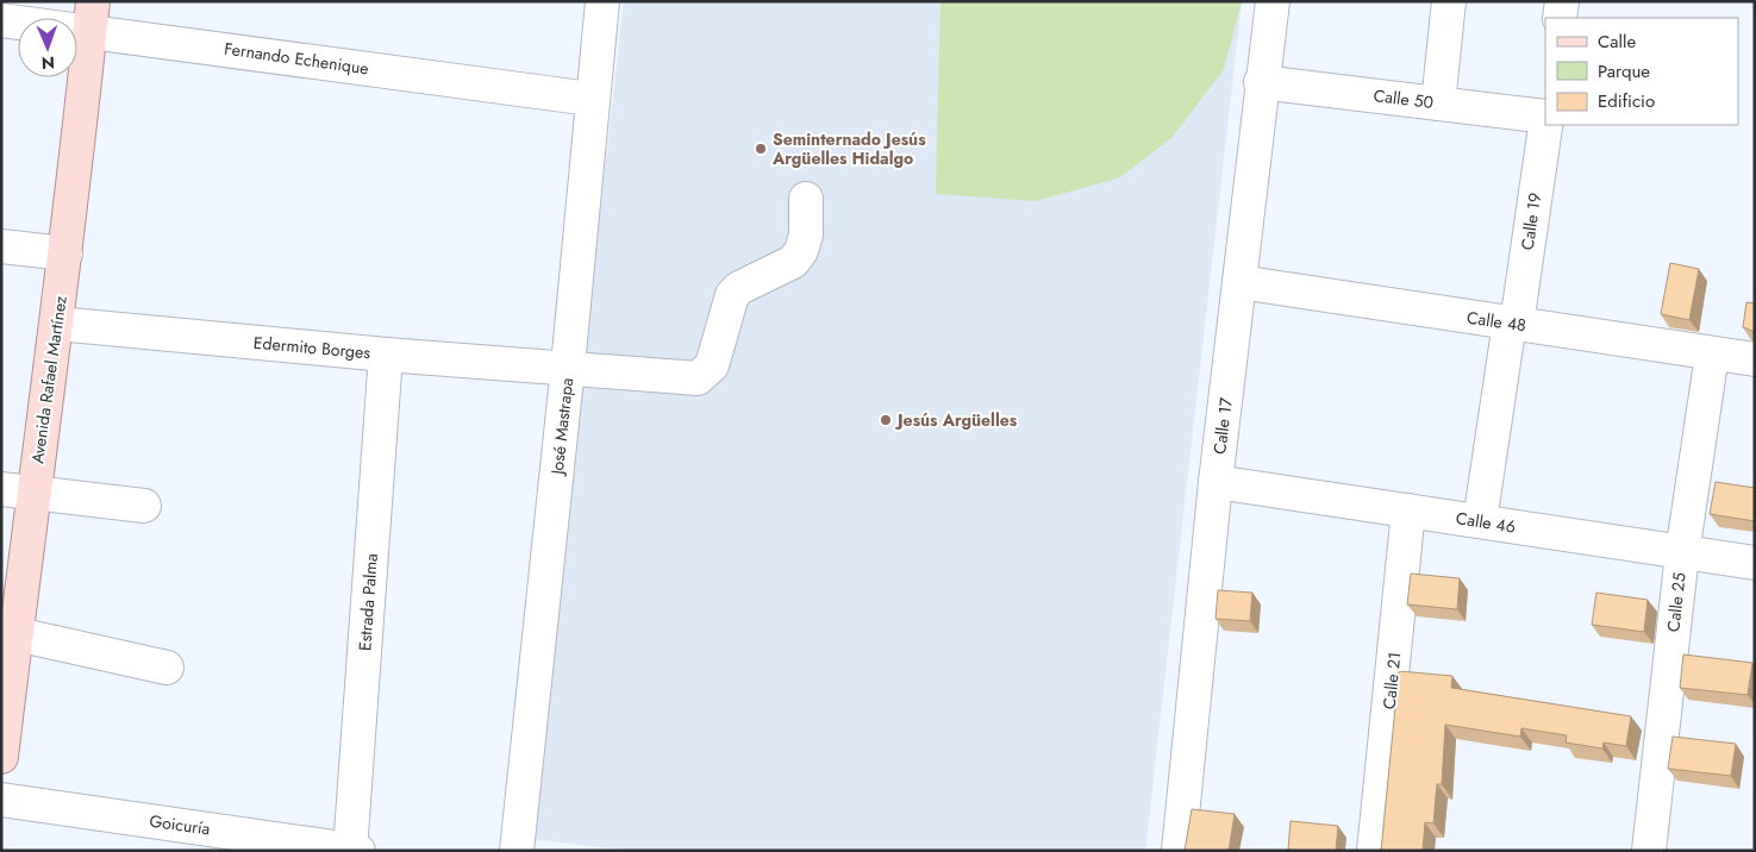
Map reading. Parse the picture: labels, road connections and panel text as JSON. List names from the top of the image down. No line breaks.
{"streets":{"main road":["Avenida Rafael Martínez"],"street":["Fernando Echenique","Calle 50","Calle 19","Calle 48","Edermito Borges","José Mastrapa","Calle 17","Calle 46","Estrada Palma","Calle 25","Calle 21","Goicuría"]},"crossings":[["Fernando Echenique","Avenida Rafael Martínez"],["Fernando Echenique","José Mastrapa"],["Calle 50","Calle 17"],["Calle 19","Calle 48"],["Calle 19","Calle 46"],["Calle 48","Calle 17"],["Calle 48","Calle 25"],["Edermito Borges","Avenida Rafael Martínez"],["Edermito Borges","José Mastrapa"],["Edermito Borges","Estrada Palma"],["Calle 17","Calle 46"],["Calle 46","Calle 25"],["Calle 46","Calle 21"],["Estrada Palma","Goicuría"]],"places":["Seminternado Jesús Argüelles Hidalgo","Jesús Argüelles"],"legend":["Calle","Parque","Edificio"],"north":"bottom"}
